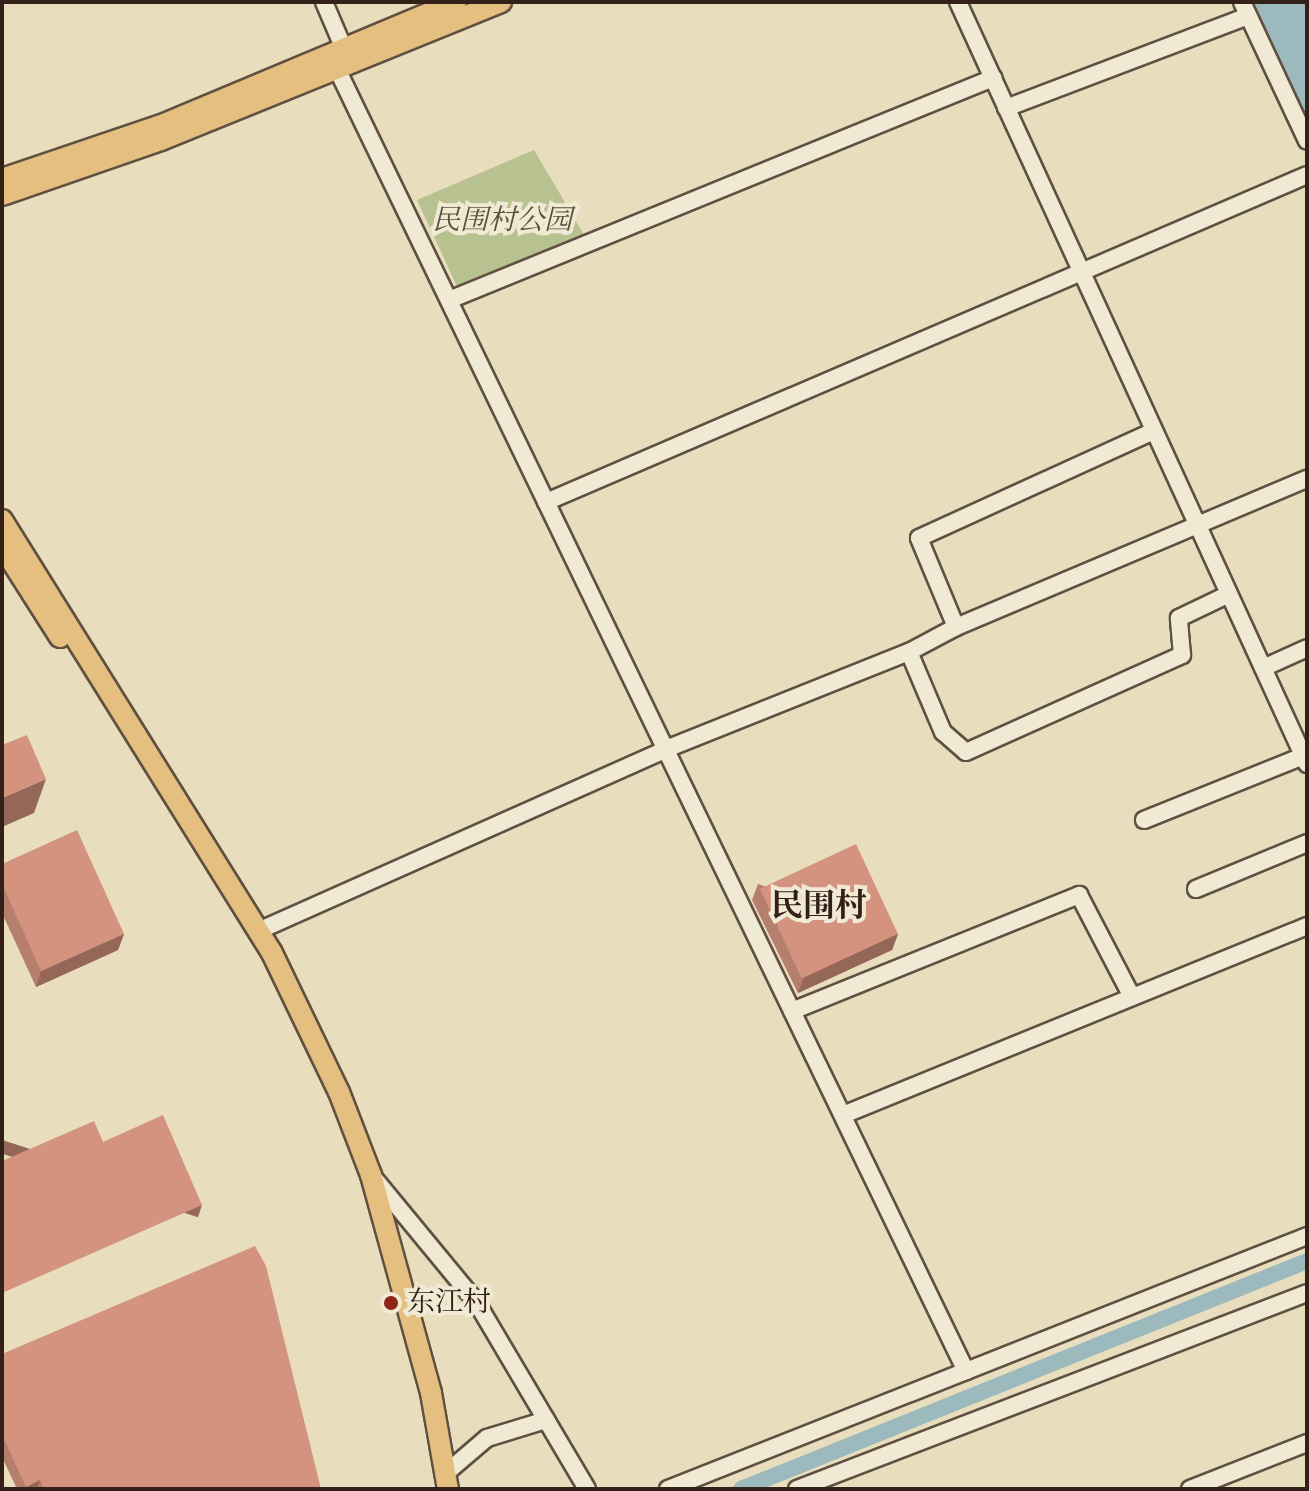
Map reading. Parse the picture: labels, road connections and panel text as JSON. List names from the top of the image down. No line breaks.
{"districts":["民围村"],"parks":["民围村公园"],"places":["东江村"]}
